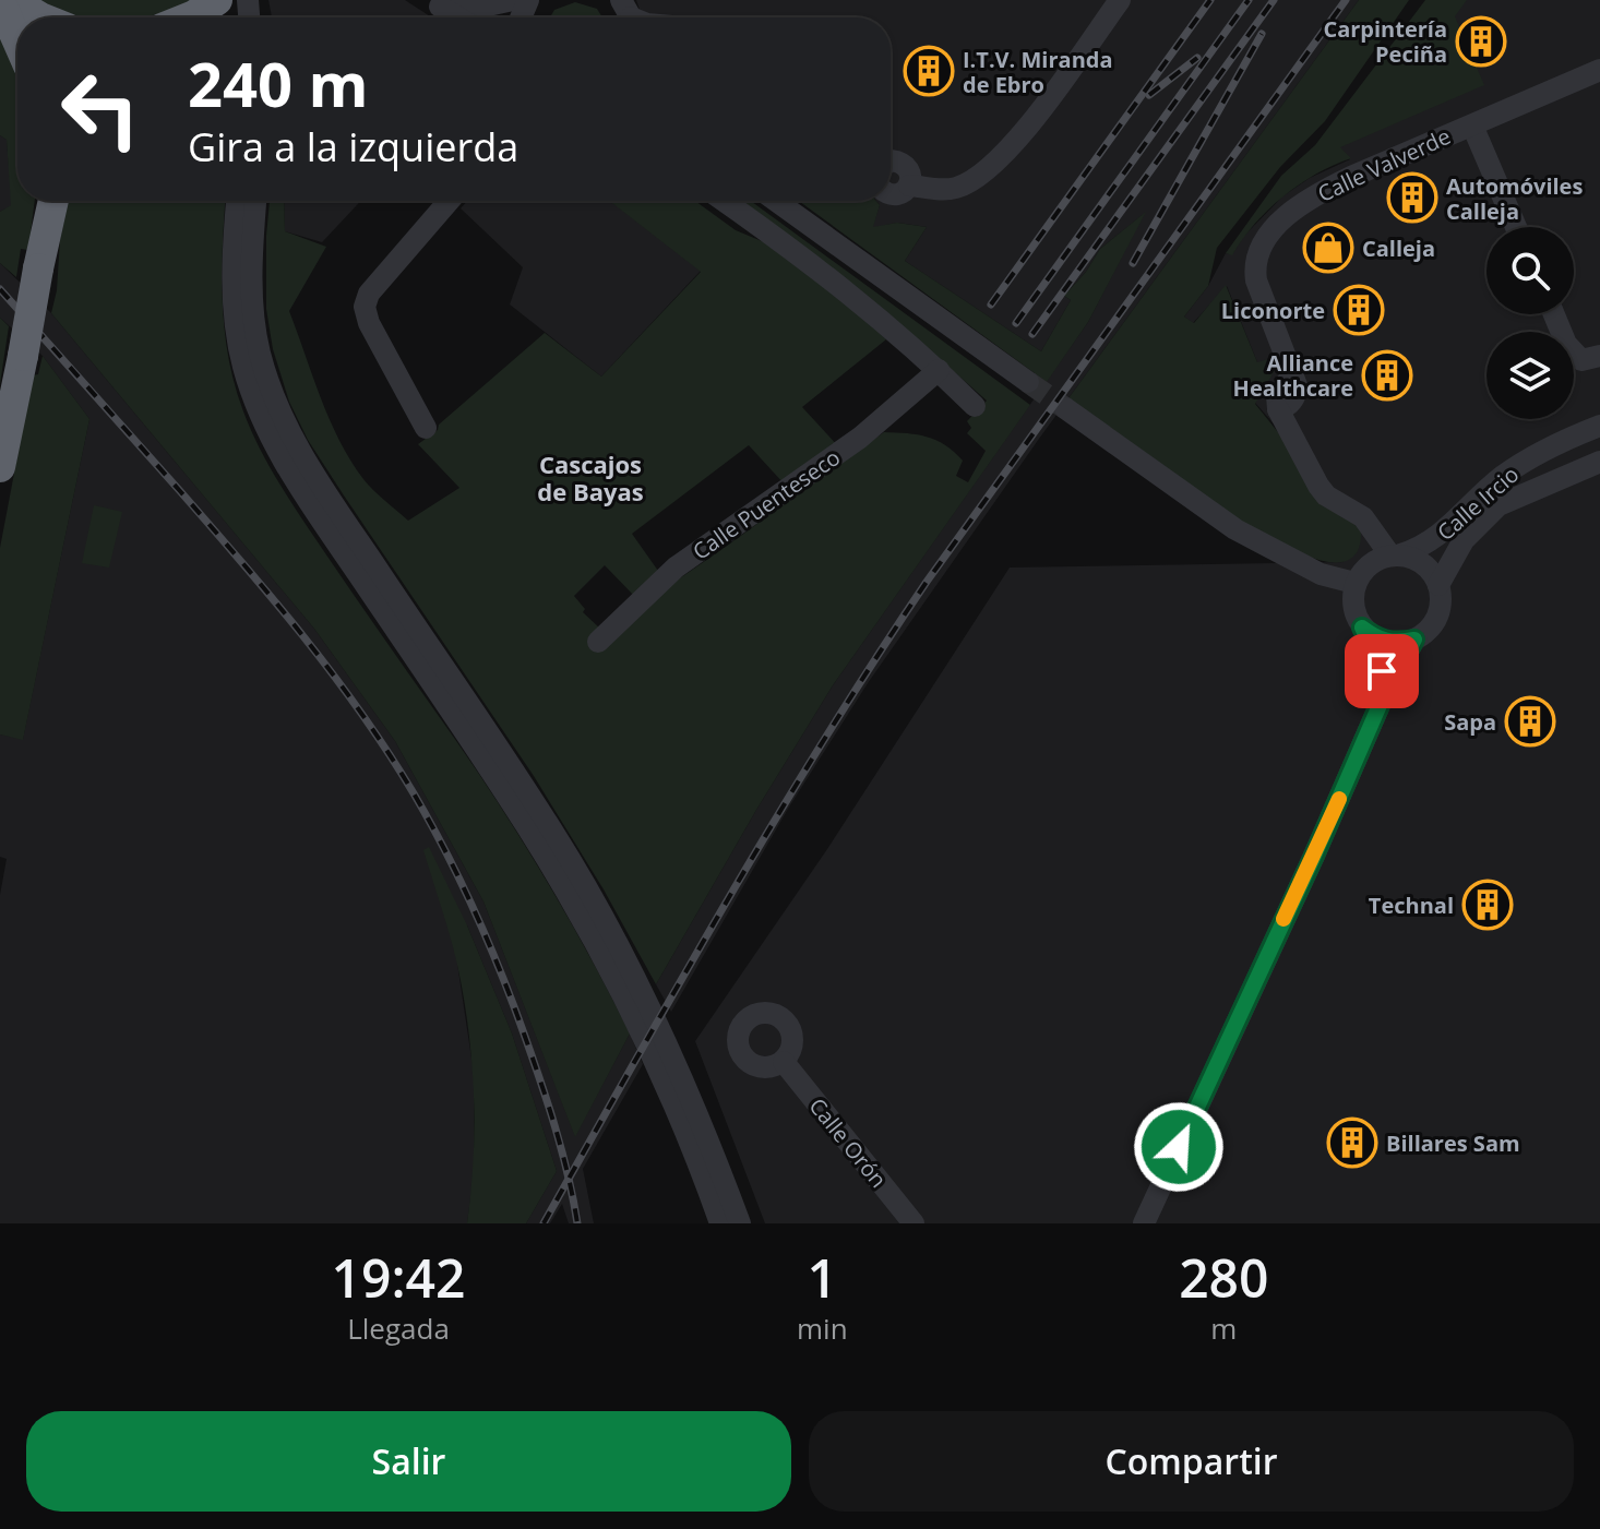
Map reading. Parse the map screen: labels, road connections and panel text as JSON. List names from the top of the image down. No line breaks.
{"streets":{"street":["Calle Valverde","Calle Ircio","Calle Puenteseco","Calle Orón"]},"crossings":[["Calle Valverde","Calle Ircio"]],"districts":["Cascajos de Bayas"],"places":{"building":["Carpintería Peciña","I.T.V. Miranda de Ebro","Automóviles Calleja","Liconorte","Alliance Healthcare","Sapa","Technal","Billares Sam"],"shop":["Calleja"]},"page":{"turn":["240 m","Gira a la izquierda"],"eta":["19:42","Llegada","1","min","280","m"],"buttons":["Salir","Compartir"]}}
